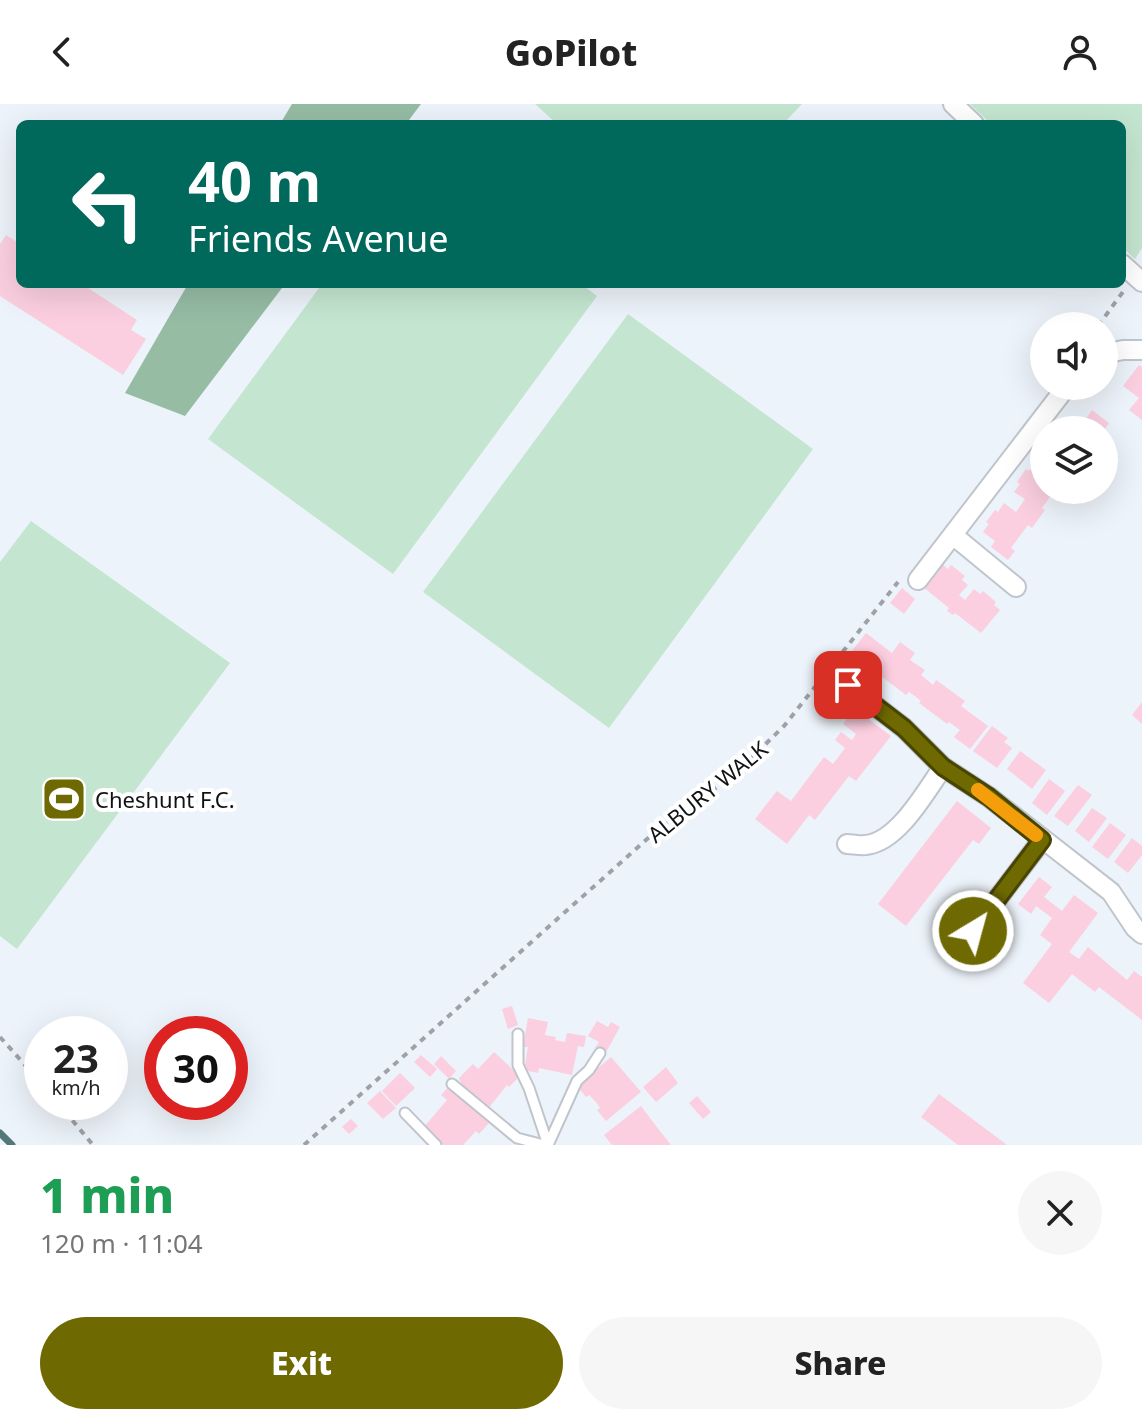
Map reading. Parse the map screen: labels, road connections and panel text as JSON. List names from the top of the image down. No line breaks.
{"streets":{"path":["ALBURY WALK"]},"places":{"sports":["Cheshunt F.C."]},"page":{"header":"GoPilot","turn":["40 m","Friends Avenue"],"speed":"23 km/h","limit":"30","heading":["1 min","120 m · 11:04"],"buttons":["Exit","Share"]}}
